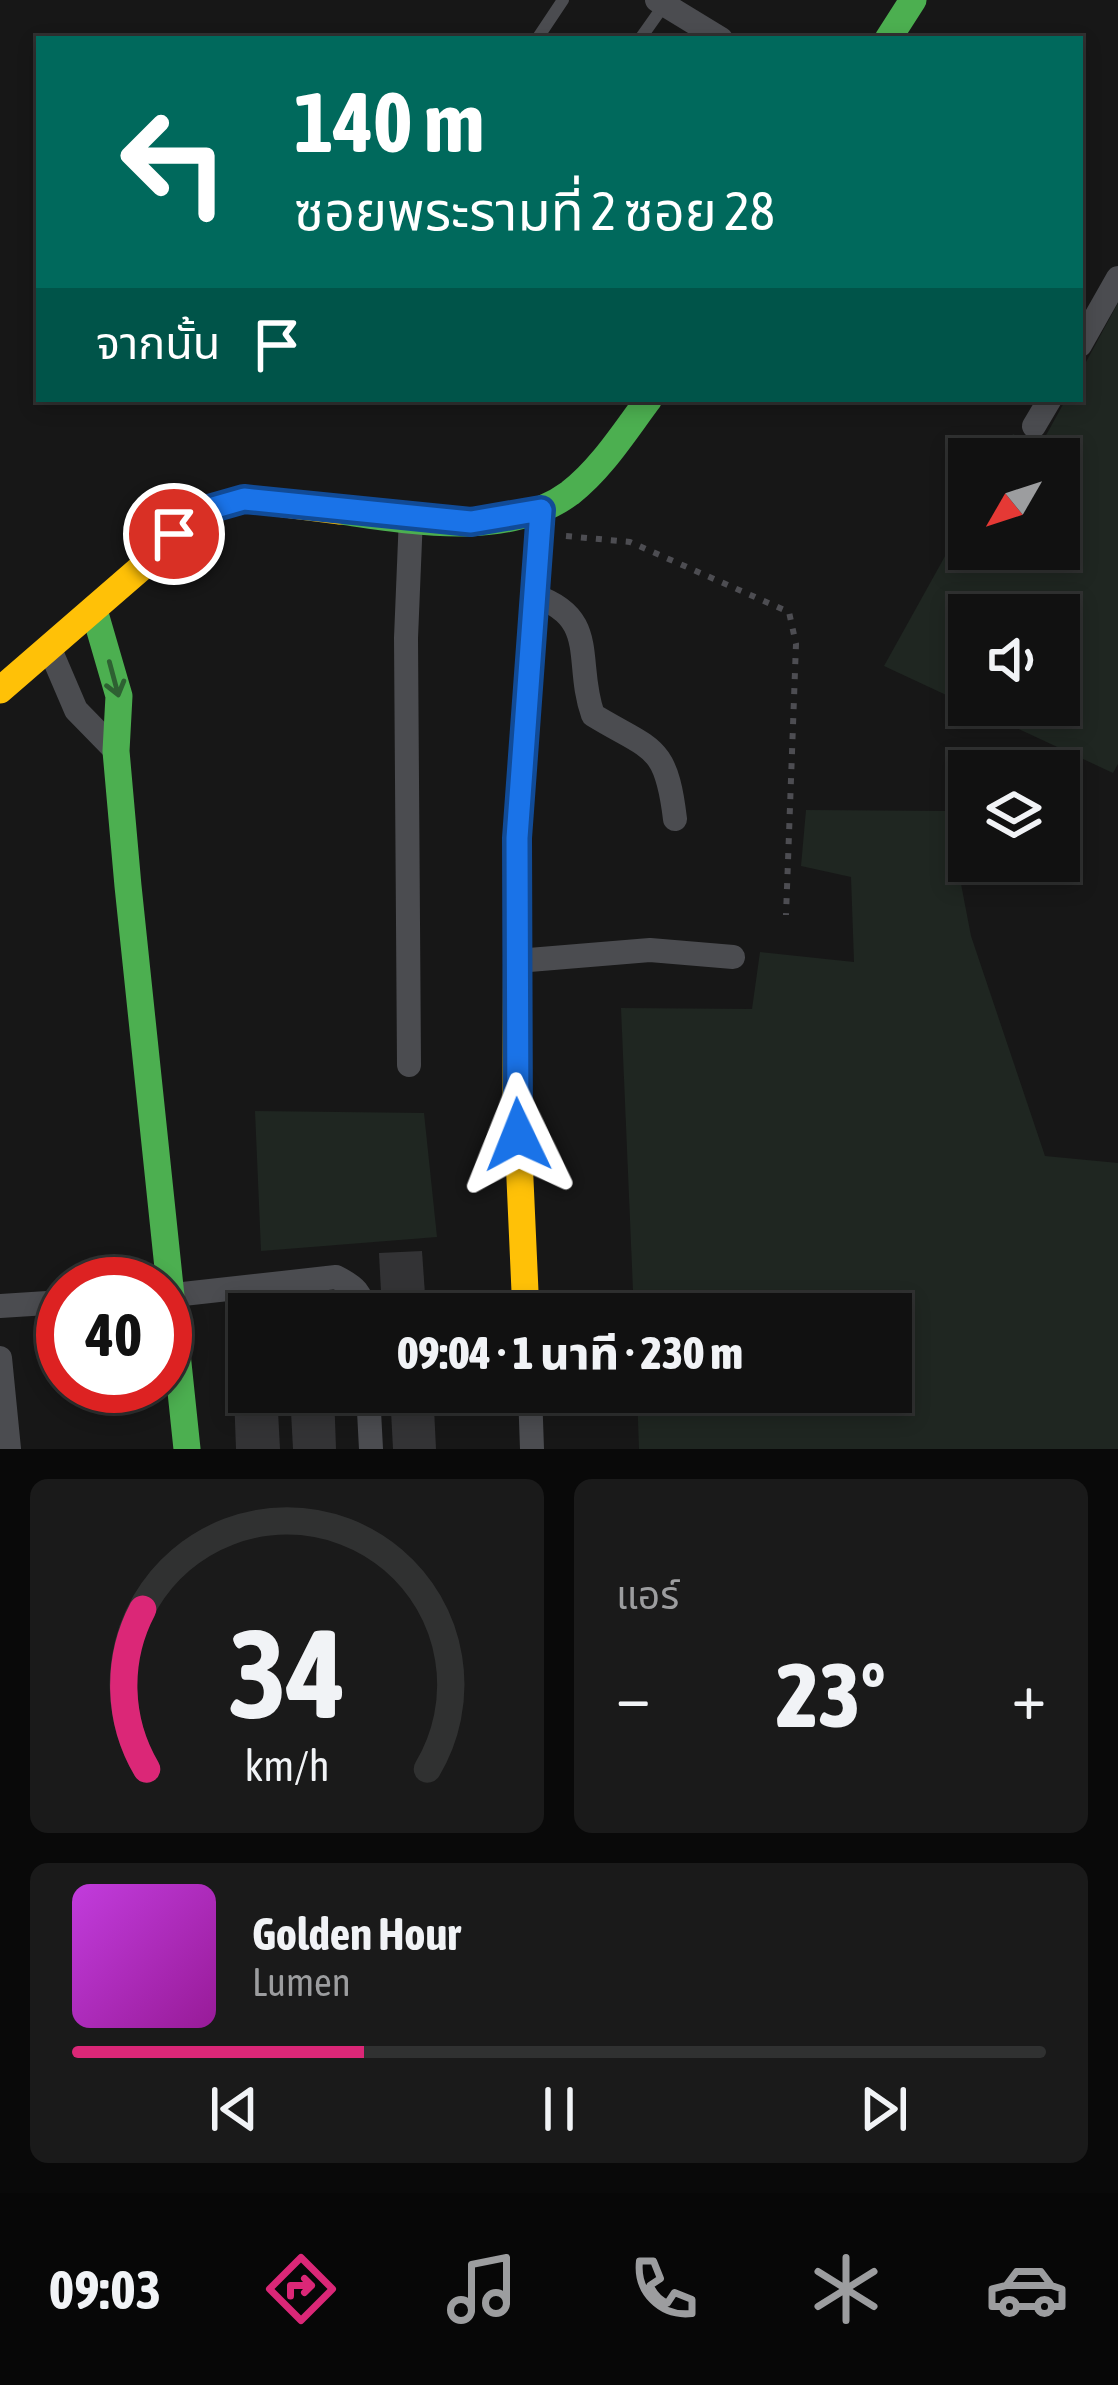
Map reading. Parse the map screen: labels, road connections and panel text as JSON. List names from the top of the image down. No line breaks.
{"north":"bottom left","page":{"turn":["140 m","ซอยพระรามที่ 2 ซอย 28"],"then":"จากนั้น","limit":"40","trip":"09:04 · 1 นาที · 230 m","tile":"แอร์","heat":["−","23°","+"],"song":["Golden Hour","Lumen"],"tabs":"09:03","gauge":["34","km/h"]}}
